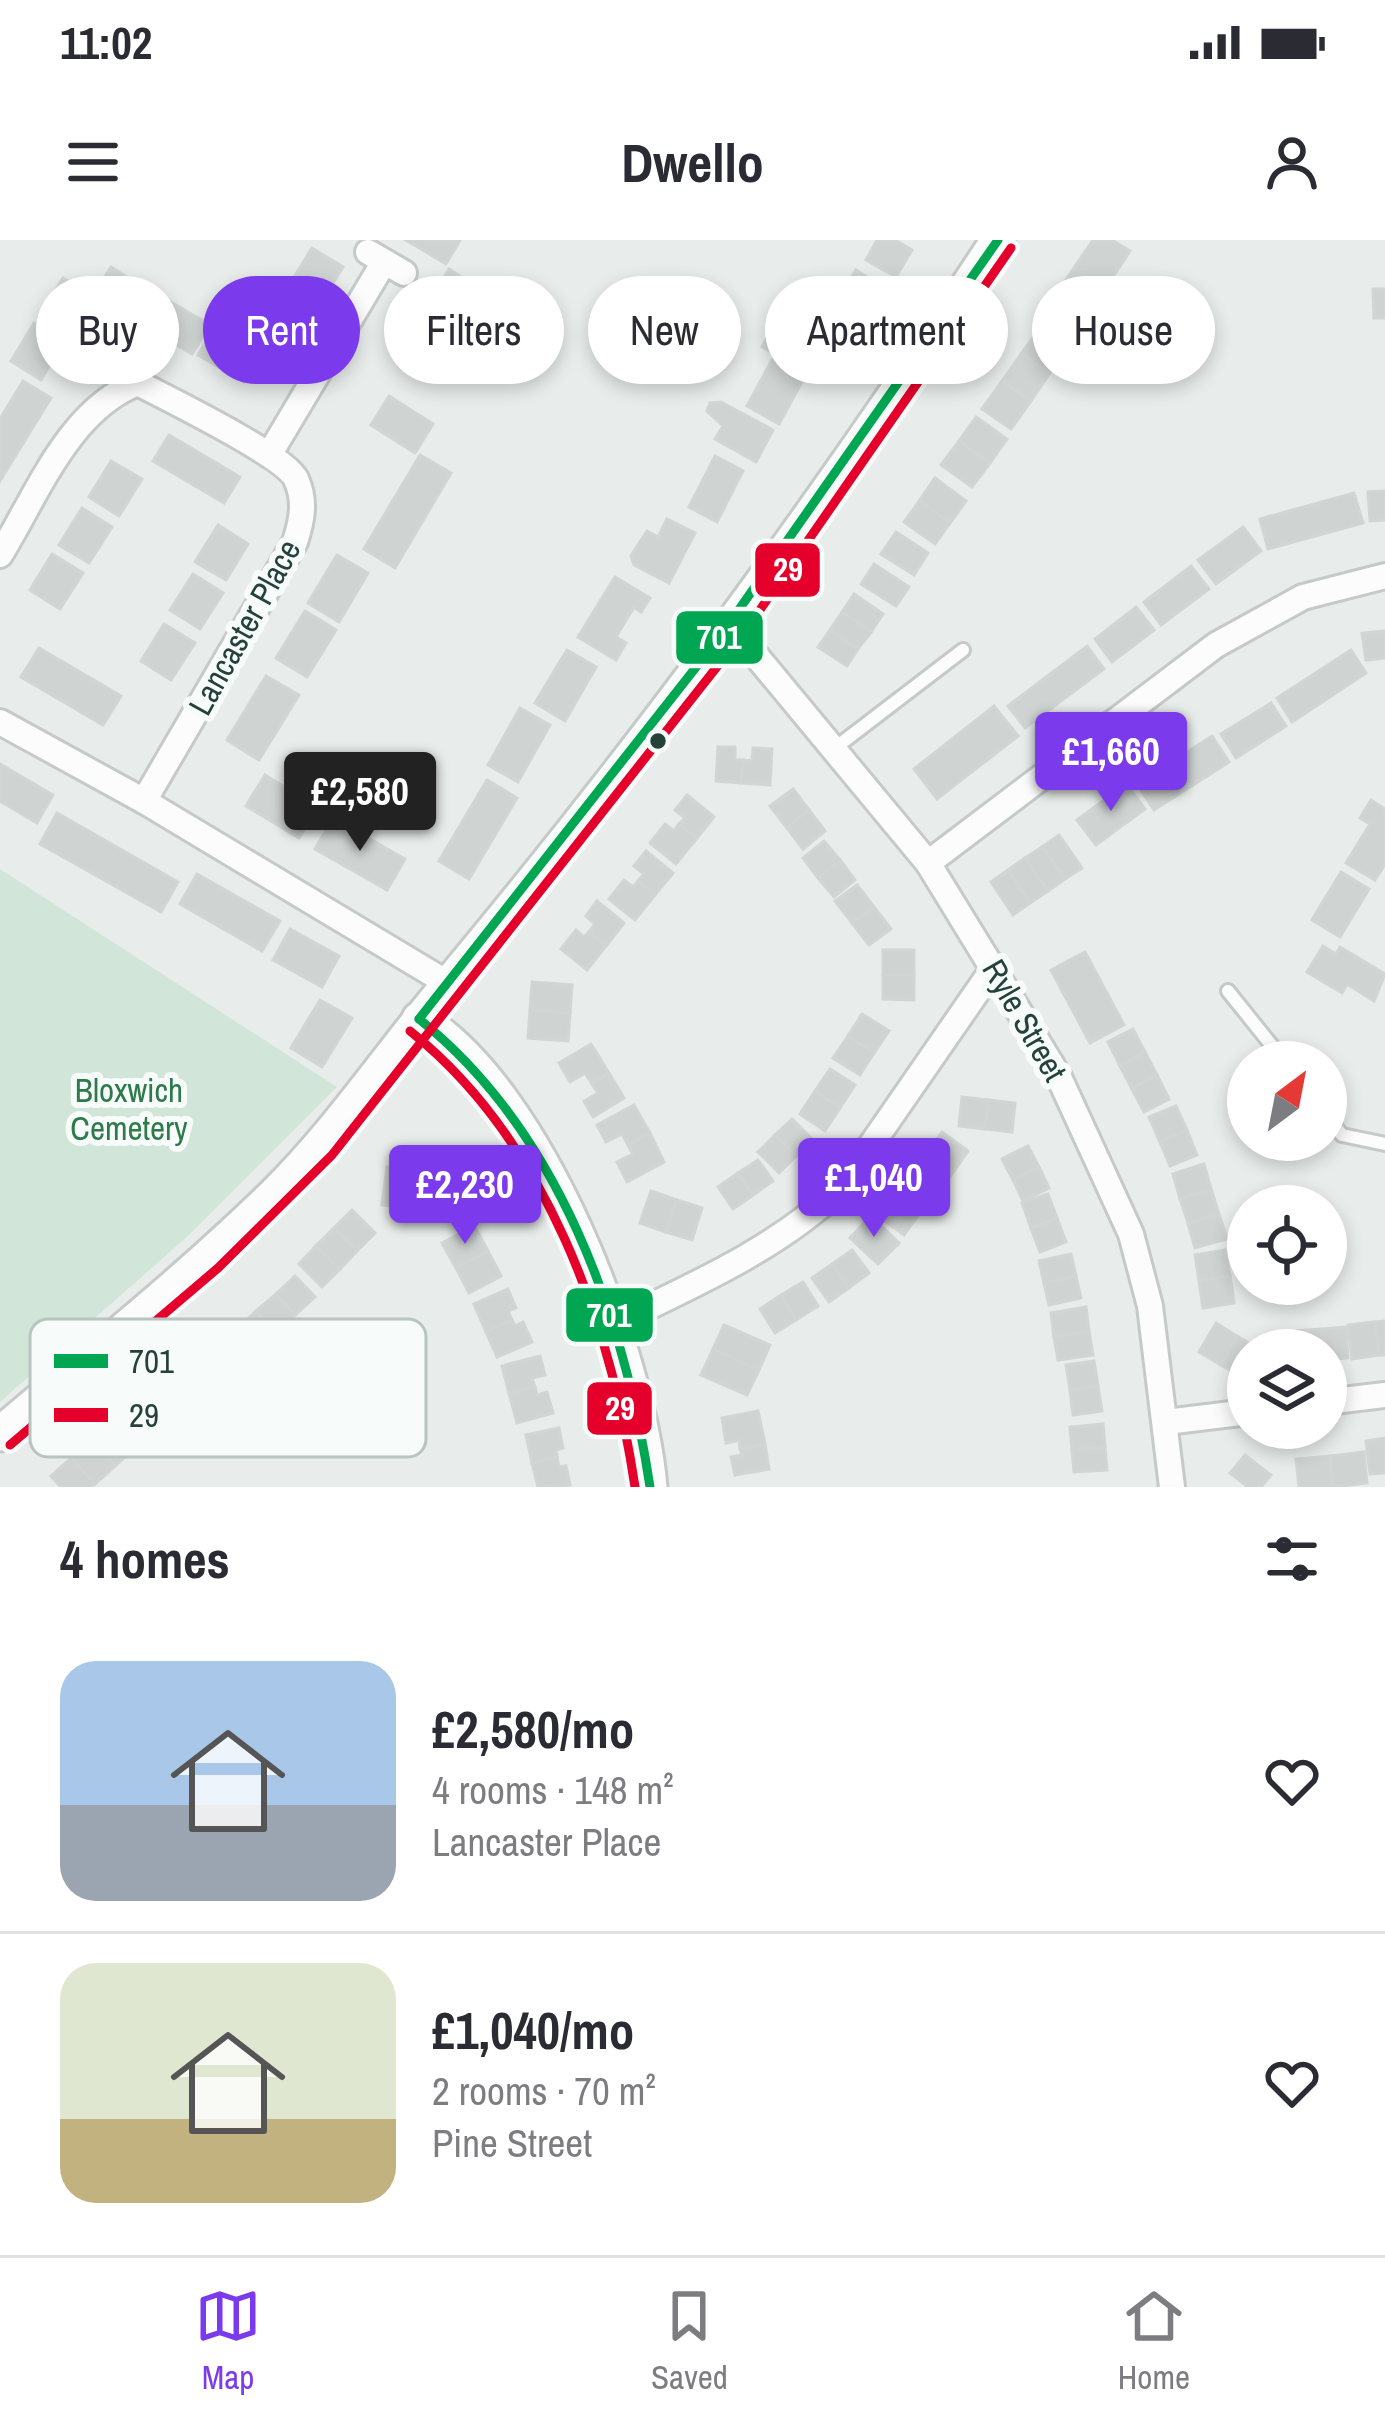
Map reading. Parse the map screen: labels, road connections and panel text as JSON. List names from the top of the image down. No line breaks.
{"streets":{"street":["Lancaster Place","Ryle Street"]},"parks":["Bloxwich Cemetery"],"lines":["transit line 701","transit line 29"],"legend":["701","29"],"north":"top right","page":{"status":"11:02","header":"Dwello","chip":["Buy","Rent","Filters","New","Apartment","House"],"price":["£1,660","£2,580","£1,040","£2,230"],"heading":"4 homes","list":[{"name":"£2,580/mo","note":"4 rooms · 148 m² · Lancaster Place"},{"name":"£1,040/mo","note":"2 rooms · 70 m² · Pine Street"}],"tabs":["Map","Saved","Home"]}}
